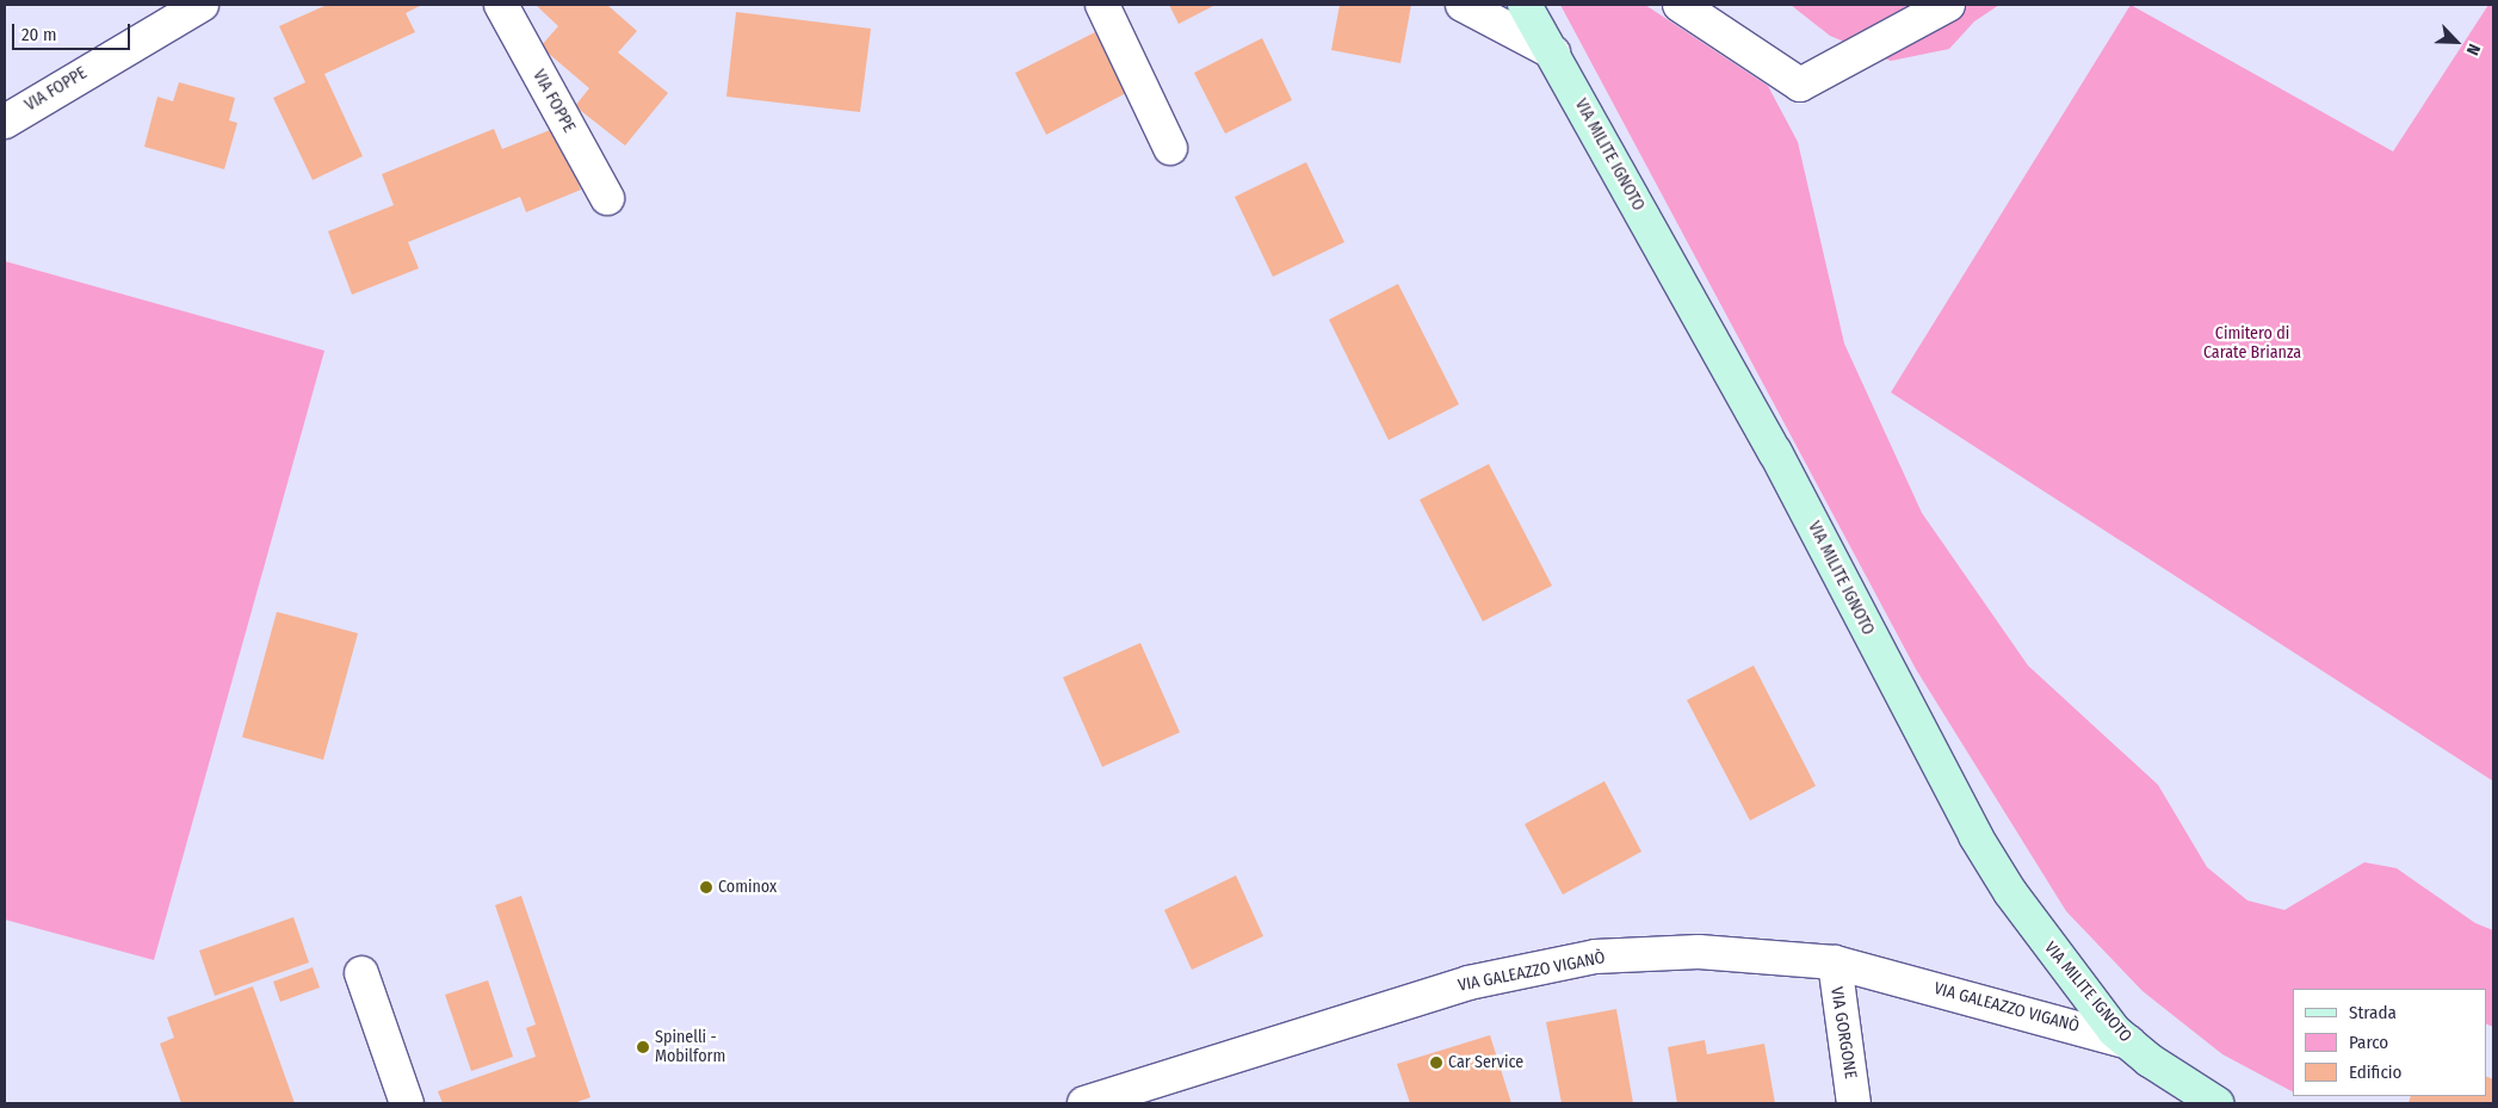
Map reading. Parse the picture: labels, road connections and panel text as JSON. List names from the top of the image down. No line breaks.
{"streets":{"street":["VIA FOPPE","VIA MILITE IGNOTO","VIA GALEAZZO VIGANÒ","VIA GORGONE"]},"crossings":[["VIA MILITE IGNOTO","VIA GALEAZZO VIGANÒ"],["VIA GALEAZZO VIGANÒ","VIA GORGONE"]],"parks":["Cimitero di Carate Brianza"],"places":["Cominox","Spinelli - Mobilform","Car Service"],"legend":["Strada","Parco","Edificio"],"scale_bar":"20 m","north":"bottom right"}
